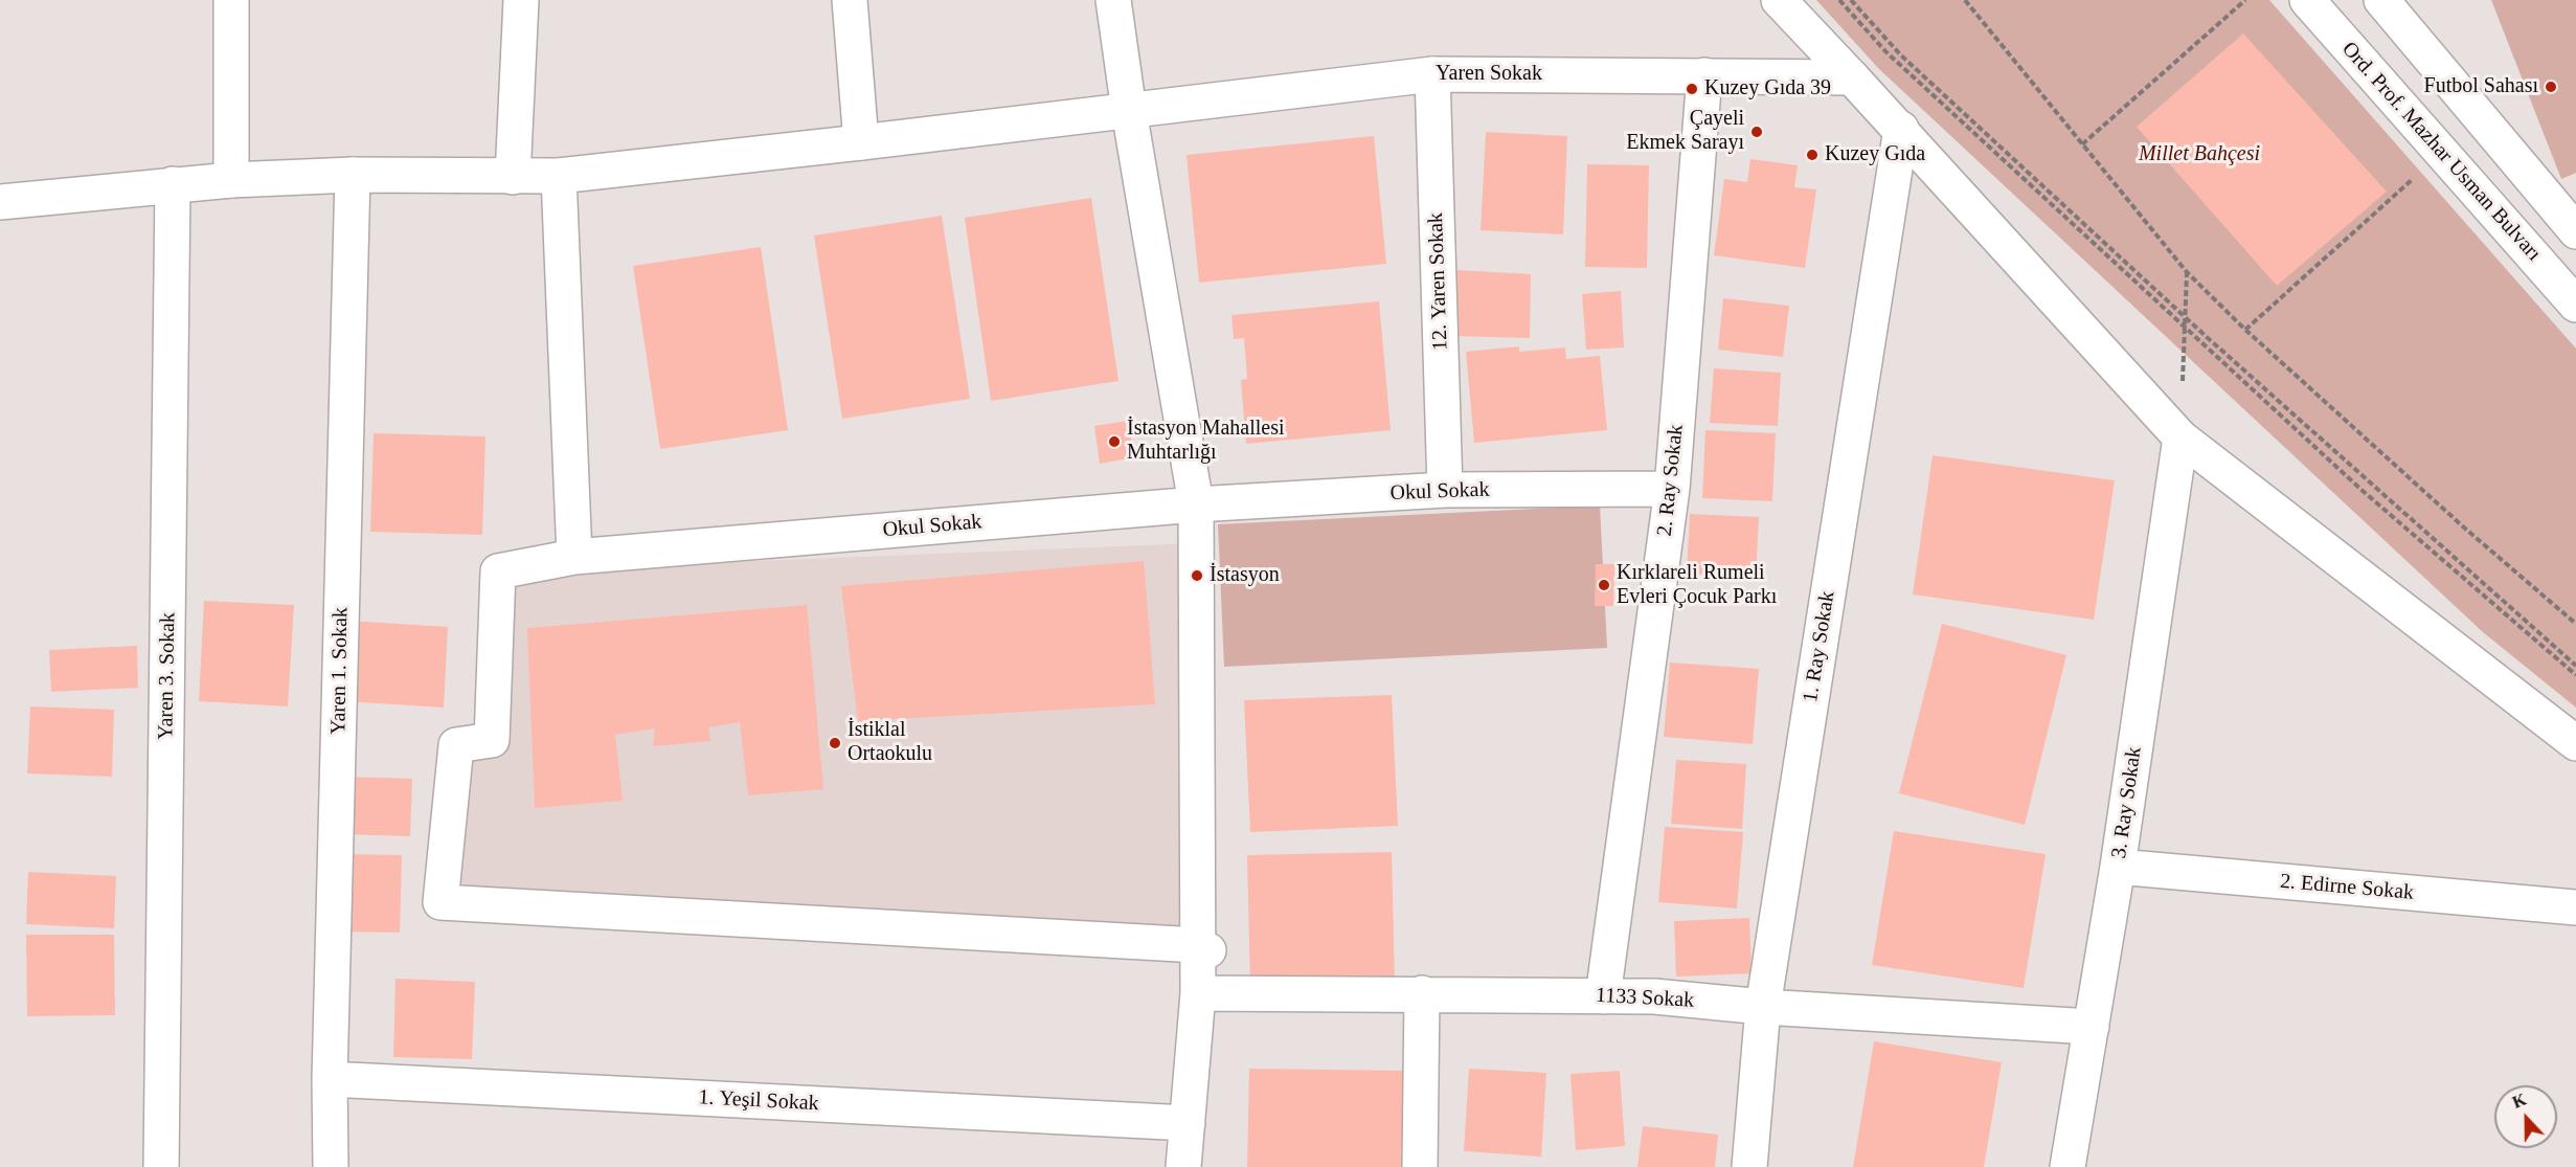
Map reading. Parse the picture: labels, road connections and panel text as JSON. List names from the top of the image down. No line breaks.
{"streets":{"street":["Yaren Sokak","Ord. Prof. Mazhar Usman Bulvarı","12. Yaren Sokak","2. Ray Sokak","Okul Sokak","1. Ray Sokak","Yaren 1. Sokak","Yaren 3. Sokak","3. Ray Sokak","2. Edirne Sokak","1133 Sokak","1. Yeşil Sokak"]},"crossings":[["Yaren Sokak","12. Yaren Sokak"],["Yaren Sokak","2. Ray Sokak"],["Yaren Sokak","Yaren 1. Sokak"],["Yaren Sokak","Yaren 3. Sokak"],["12. Yaren Sokak","Okul Sokak"],["2. Ray Sokak","Okul Sokak"],["2. Ray Sokak","1133 Sokak"],["1. Ray Sokak","1133 Sokak"],["Yaren 1. Sokak","1. Yeşil Sokak"],["3. Ray Sokak","2. Edirne Sokak"],["3. Ray Sokak","1133 Sokak"]],"parks":["Millet Bahçesi"],"places":["Futbol Sahası","Kuzey Gıda 39","Çayeli Ekmek Sarayı","Kuzey Gıda","İstasyon Mahallesi Muhtarlığı","İstasyon","Kırklareli Rumeli Evleri Çocuk Parkı","İstiklal Ortaokulu"],"north":"top"}
